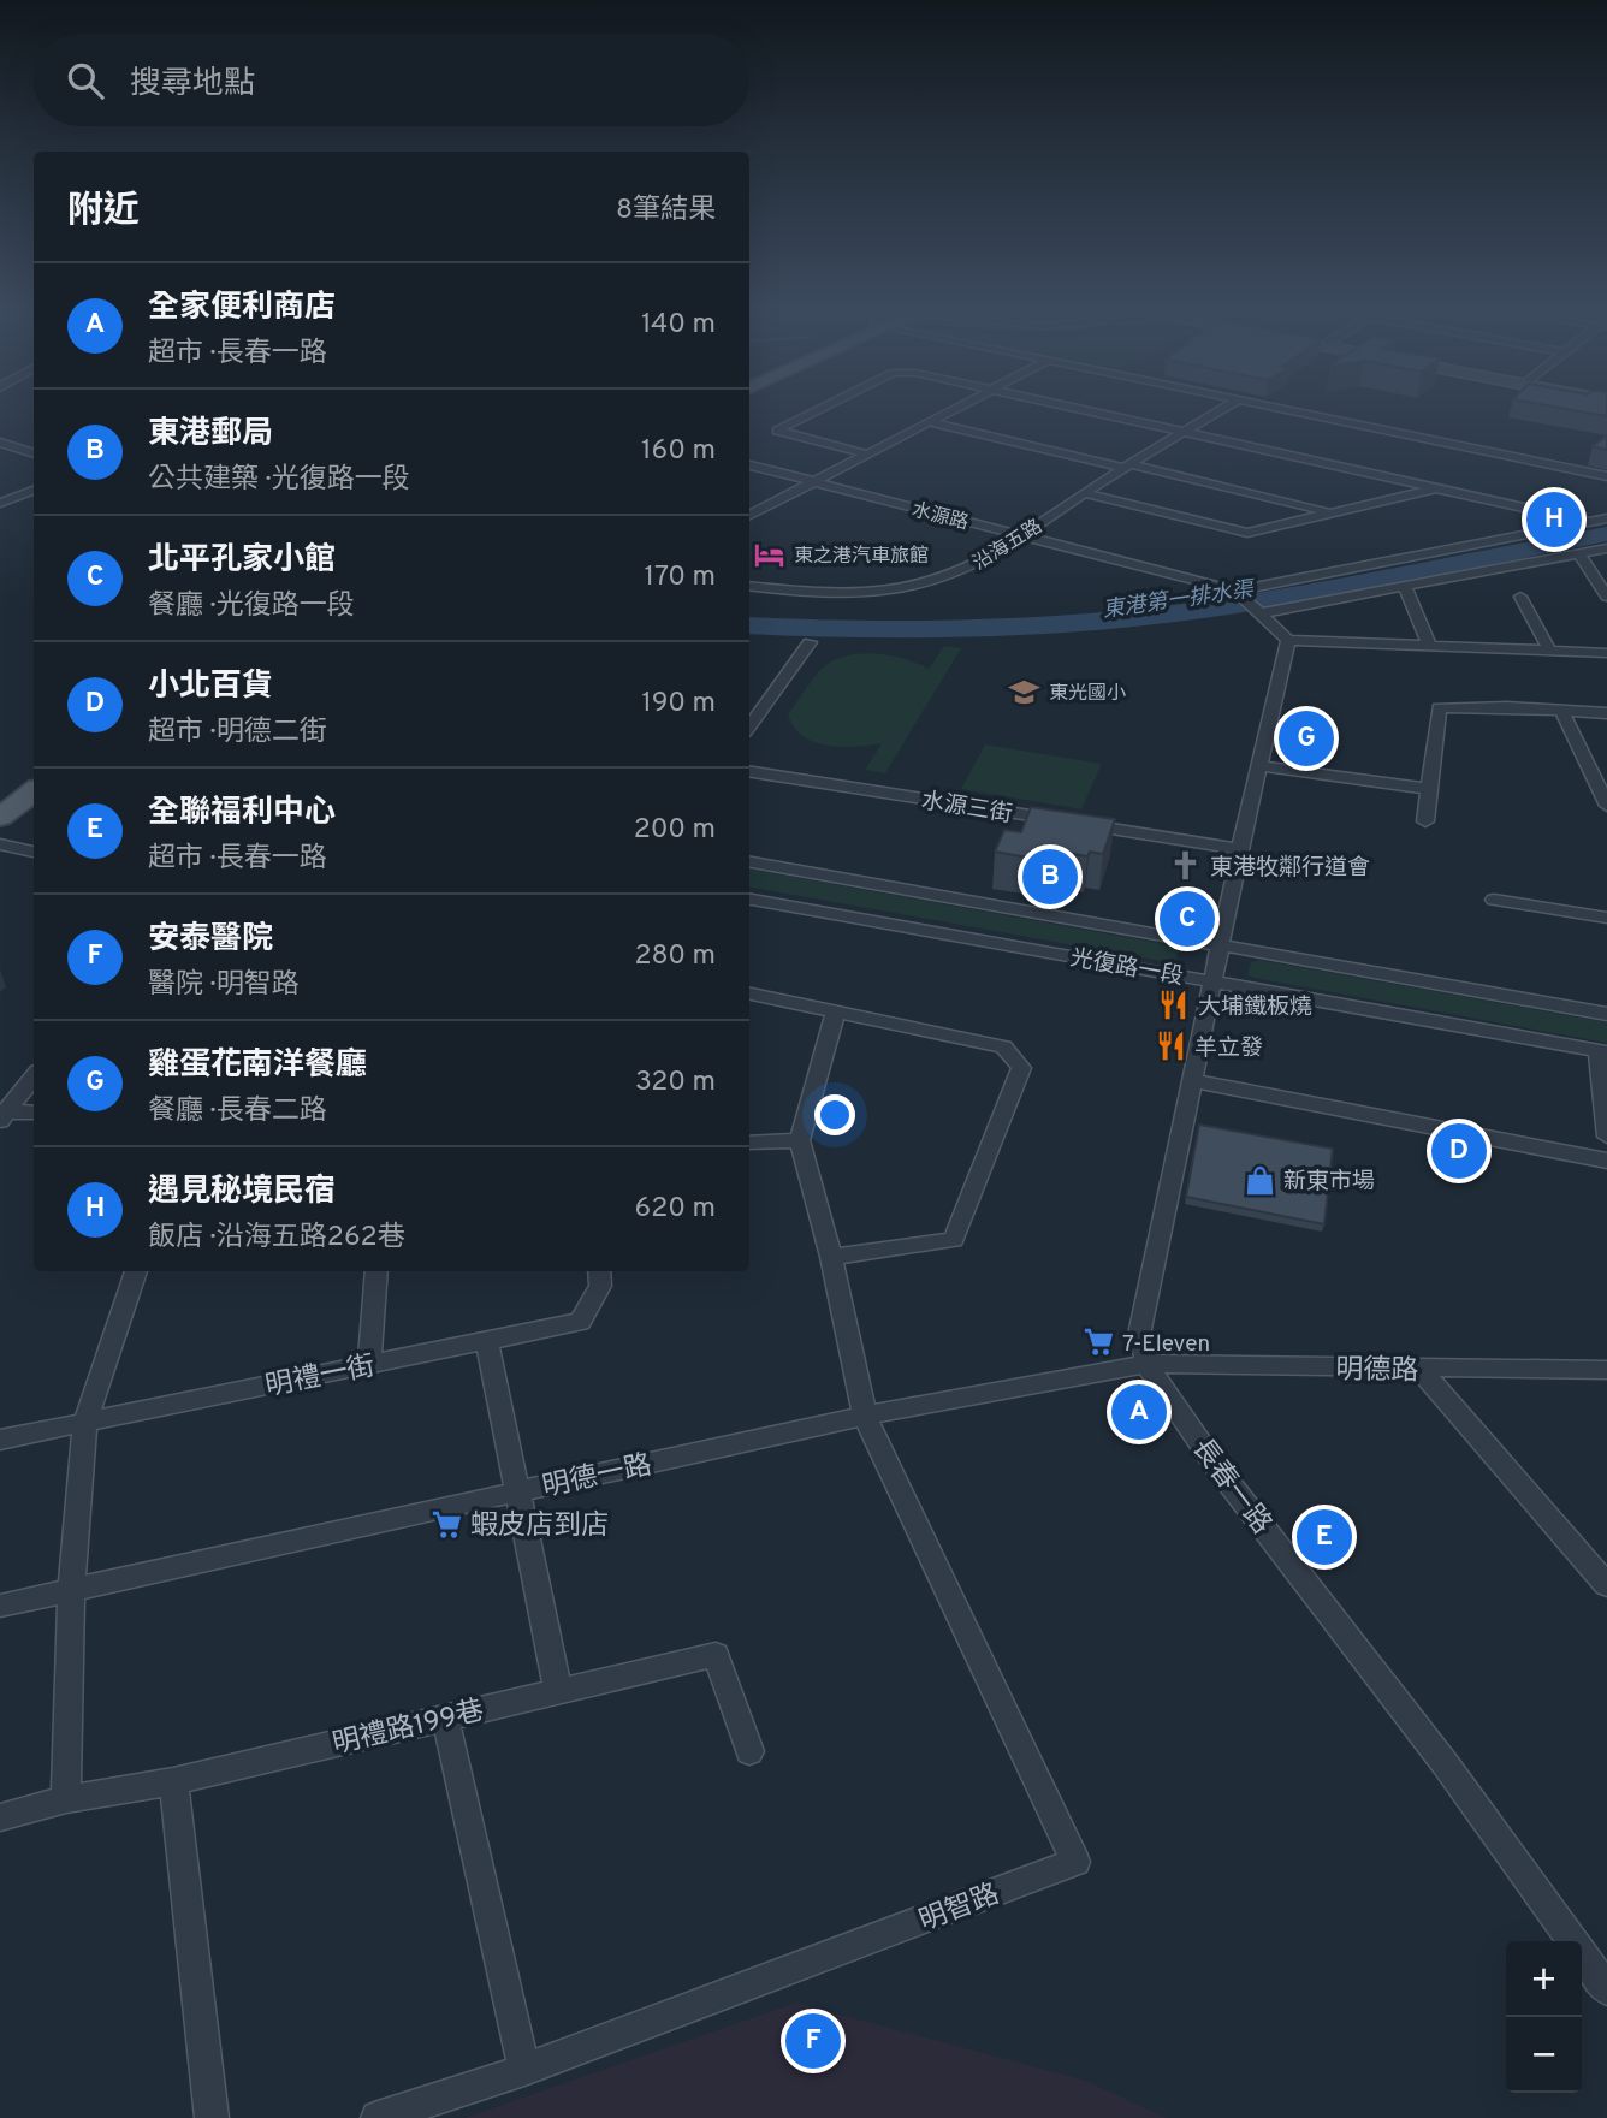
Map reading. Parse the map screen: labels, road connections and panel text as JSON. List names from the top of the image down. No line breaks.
{"streets":{"street":["水源路","沿海五路","水源三街","光復路一段","明德路","明禮一街","明德一路","長春一路","明禮路199巷","明智路"]},"crossings":[["水源路","沿海五路"],["水源三街","長春一路"],["光復路一段","長春一路"],["明德路","明德一路"],["明德路","長春一路"],["明德一路","長春一路"],["明德一路","明智路"]],"water":["東港第一排水渠"],"places":{"hotel":["東之港汽車旅館"],"school or university":["東光國小"],"church":["東港牧鄰行道會"],"restaurant":["大埔鐵板燒","羊立發"],"shop":["新東市場"],"supermarket":["7-Eleven","蝦皮店到店"]},"page":{"search":"搜尋地點","heading":["附近","8筆結果"],"list":[{"mark":"A","name":"全家便利商店","note":"超市 · 長春一路","value":"140 m"},{"mark":"B","name":"東港郵局","note":"公共建築 · 光復路一段","value":"160 m"},{"mark":"C","name":"北平孔家小館","note":"餐廳 · 光復路一段","value":"170 m"},{"mark":"D","name":"小北百貨","note":"超市 · 明德二街","value":"190 m"},{"mark":"E","name":"全聯福利中心","note":"超市 · 長春一路","value":"200 m"},{"mark":"F","name":"安泰醫院","note":"醫院 · 明智路","value":"280 m"},{"mark":"G","name":"雞蛋花南洋餐廳","note":"餐廳 · 長春二路","value":"320 m"},{"mark":"H","name":"遇見秘境民宿","note":"飯店 · 沿海五路262巷","value":"620 m"}],"pins":["H","G","B","C","D","A","E","F"],"map_buttons":["+","−"]}}
